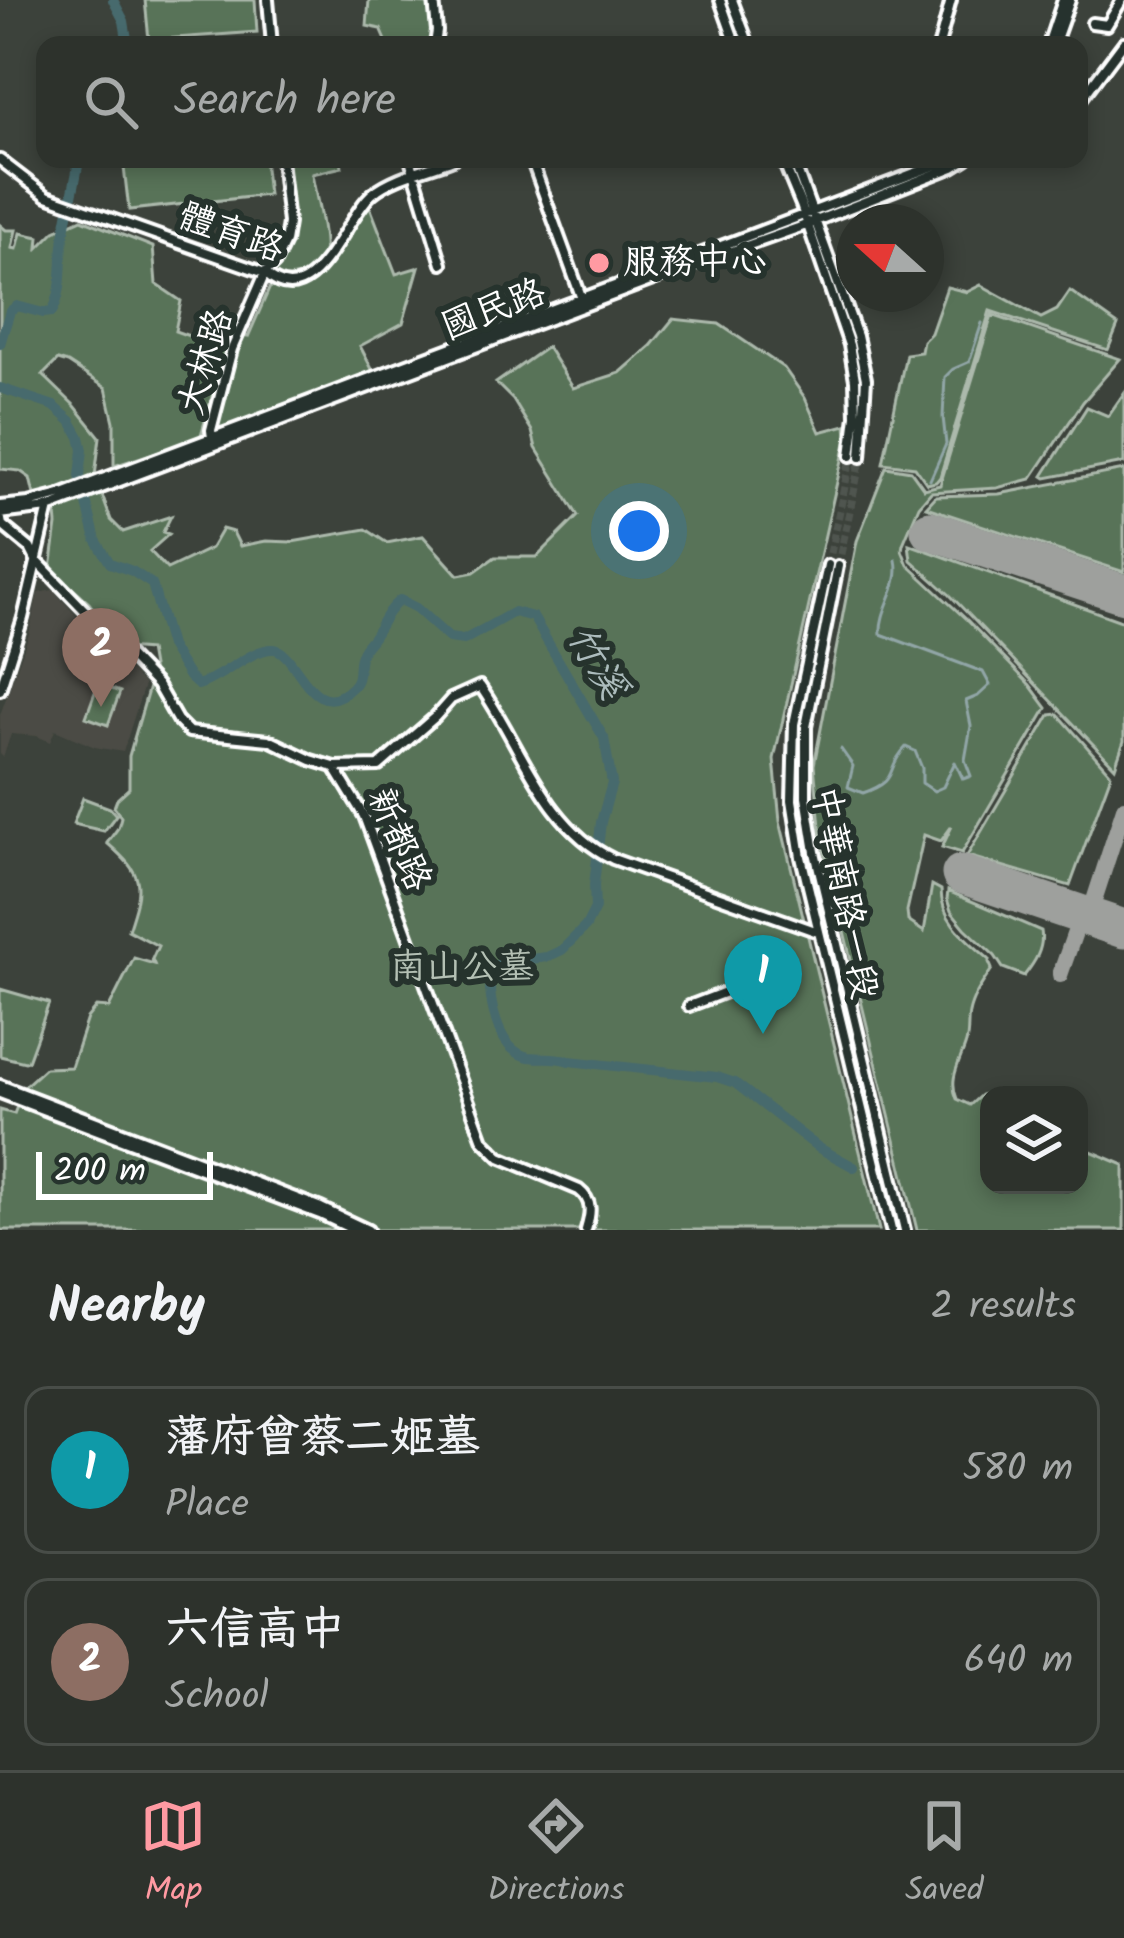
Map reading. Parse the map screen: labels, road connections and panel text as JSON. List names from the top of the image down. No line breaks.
{"streets":{"street":["體育路","國民路","大林路","新都路","中華南路一段"]},"crossings":[["體育路","大林路"],["國民路","大林路"]],"water":["竹溪"],"parks":["南山公墓"],"places":["服務中心"],"scale_bar":"200 m","north":"left","page":{"search":"Search here","pins":["2","1"],"scale":"200 m","heading":["Nearby","2 results"],"list":[{"mark":"1","name":"藩府曾蔡二姬墓","note":"Place","value":"580 m"},{"mark":"2","name":"六信高中","note":"School","value":"640 m"}],"nav":["Map","Directions","Saved"]}}
